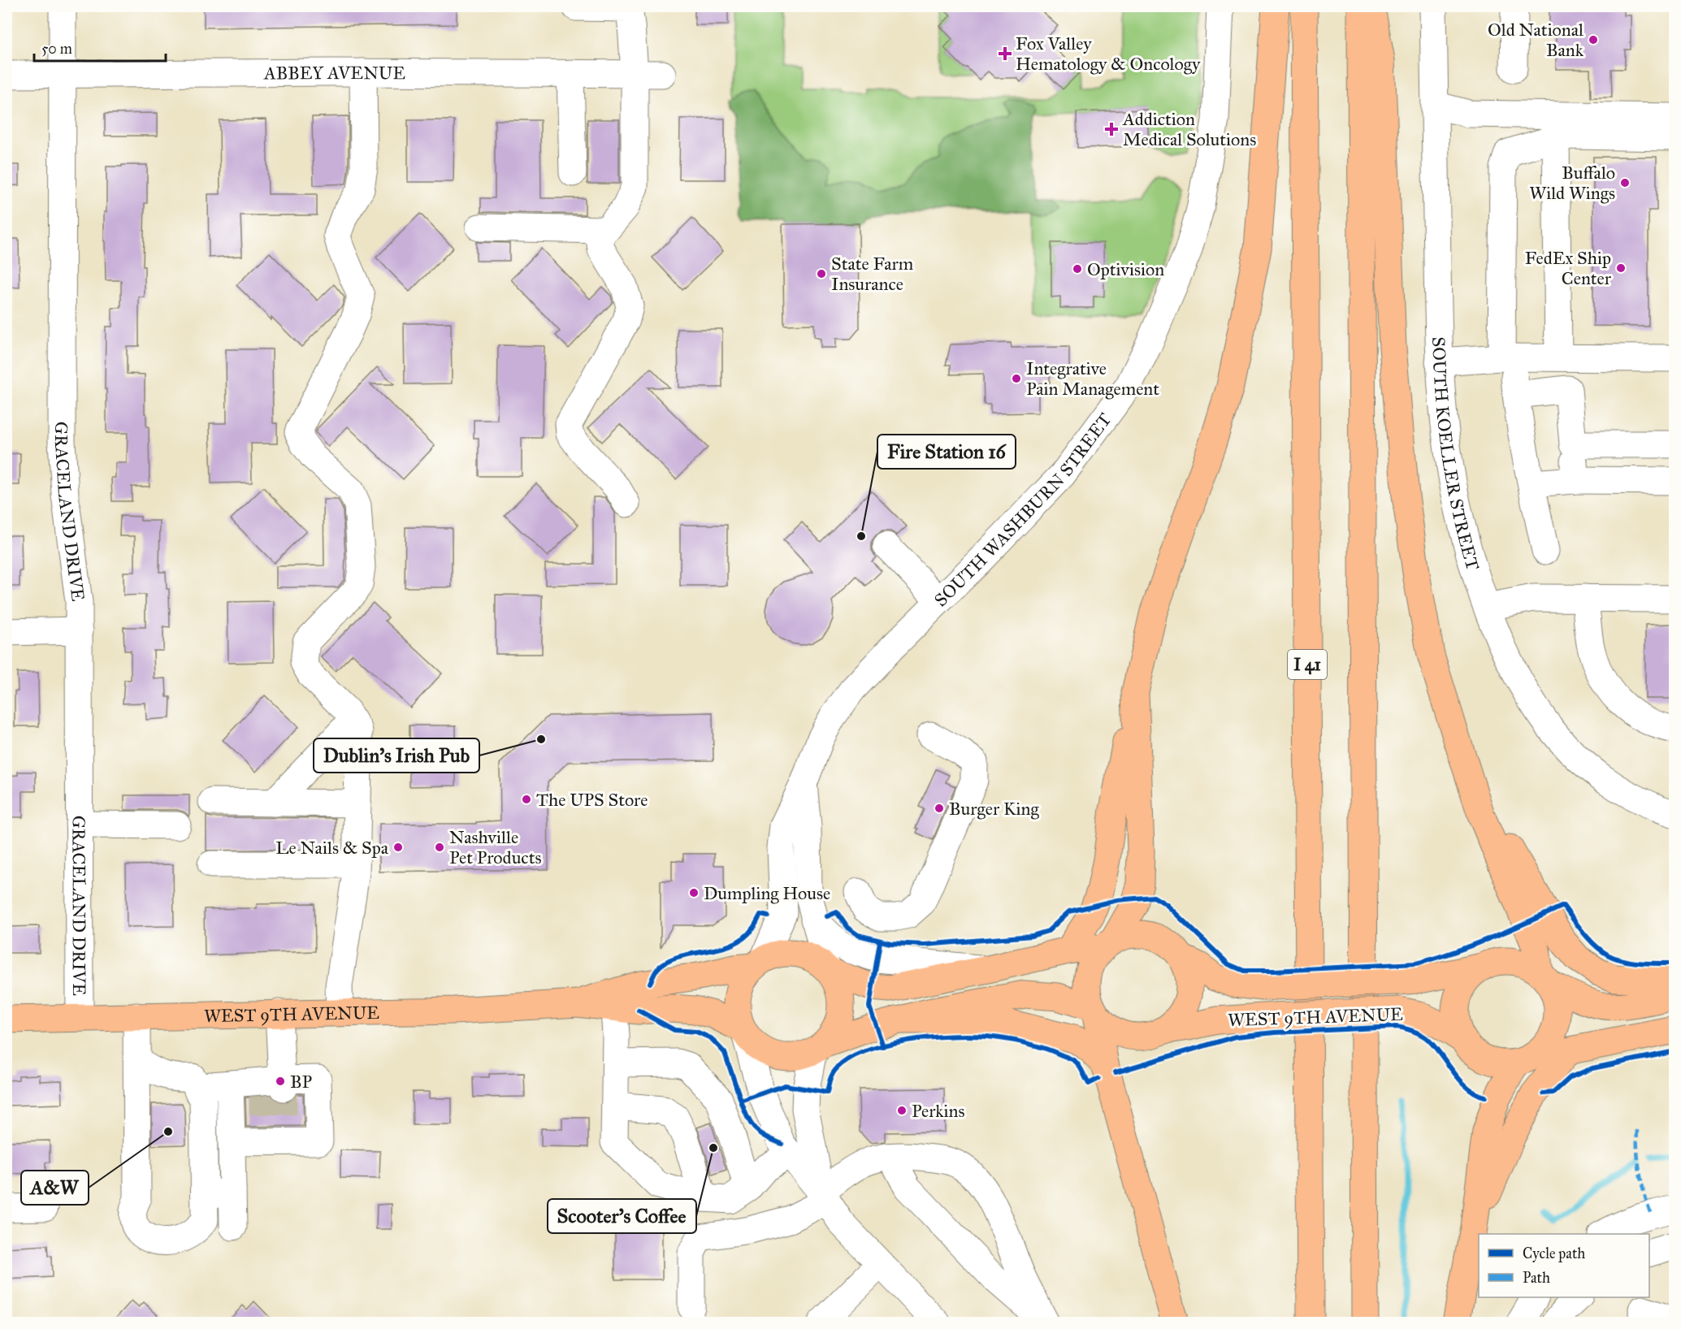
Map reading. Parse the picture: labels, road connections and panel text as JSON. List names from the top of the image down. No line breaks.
{"streets":{"main road":["I 41","WEST 9TH AVENUE"],"street":["ABBEY AVENUE","SOUTH KOELLER STREET","SOUTH WASHBURN STREET","GRACELAND DRIVE"]},"crossings":[["ABBEY AVENUE","GRACELAND DRIVE"],["SOUTH WASHBURN STREET","WEST 9TH AVENUE"],["GRACELAND DRIVE","WEST 9TH AVENUE"]],"places":{"other":["Old National Bank","Buffalo Wild Wings","FedEx Ship Center","Optivision","State Farm Insurance","Integrative Pain Management","Fire Station 16","Dublin's Irish Pub","The UPS Store","Burger King","Le Nails & Spa","Nashville Pet Products","Dumpling House","BP","Perkins","A&W","Scooter's Coffee"],"health":["Fox Valley Hematology & Oncology","Addiction Medical Solutions"]},"legend":["Cycle path","Path"],"scale_bar":"50 m"}
